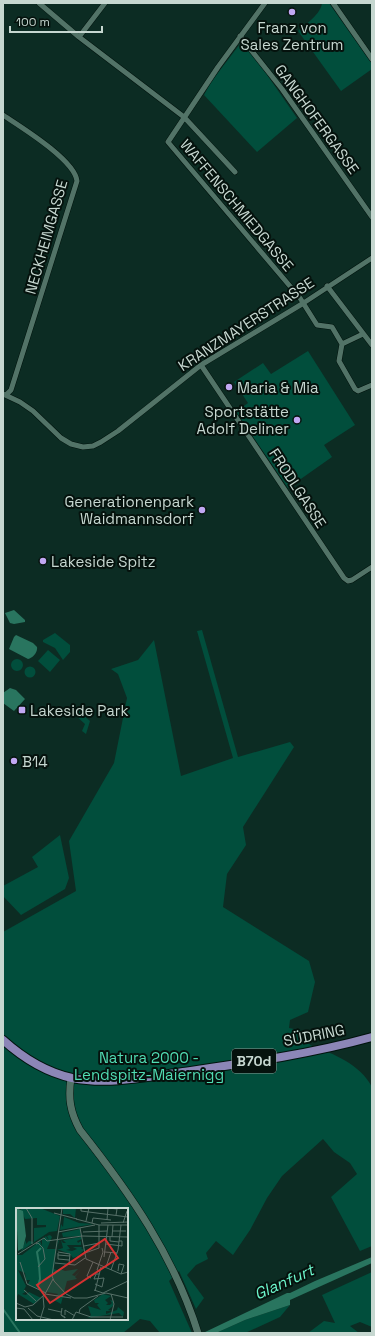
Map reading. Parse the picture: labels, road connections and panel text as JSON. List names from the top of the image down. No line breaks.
{"streets":{"main road":["SÜDRING","B70d"],"street":["GANGHOFERGASSE","WAFFENSCHMIEDGASSE","NECKHEIMGASSE","KRANZMAYERSTRASSE","FRODLGASSE"]},"crossings":[["GANGHOFERGASSE","WAFFENSCHMIEDGASSE"],["WAFFENSCHMIEDGASSE","KRANZMAYERSTRASSE"],["NECKHEIMGASSE","KRANZMAYERSTRASSE"],["KRANZMAYERSTRASSE","FRODLGASSE"],["SÜDRING","B70d"]],"water":["Glanfurt"],"parks":["Natura 2000 - Lendspitz-Maiernigg"],"places":{"other":["Franz von Sales Zentrum","Maria & Mia","Sportstätte Adolf Deliner","Generationenpark Waidmannsdorf","Lakeside Spitz","B14"],"transit":["Lakeside Park"]},"scale_bar":"100 m"}
